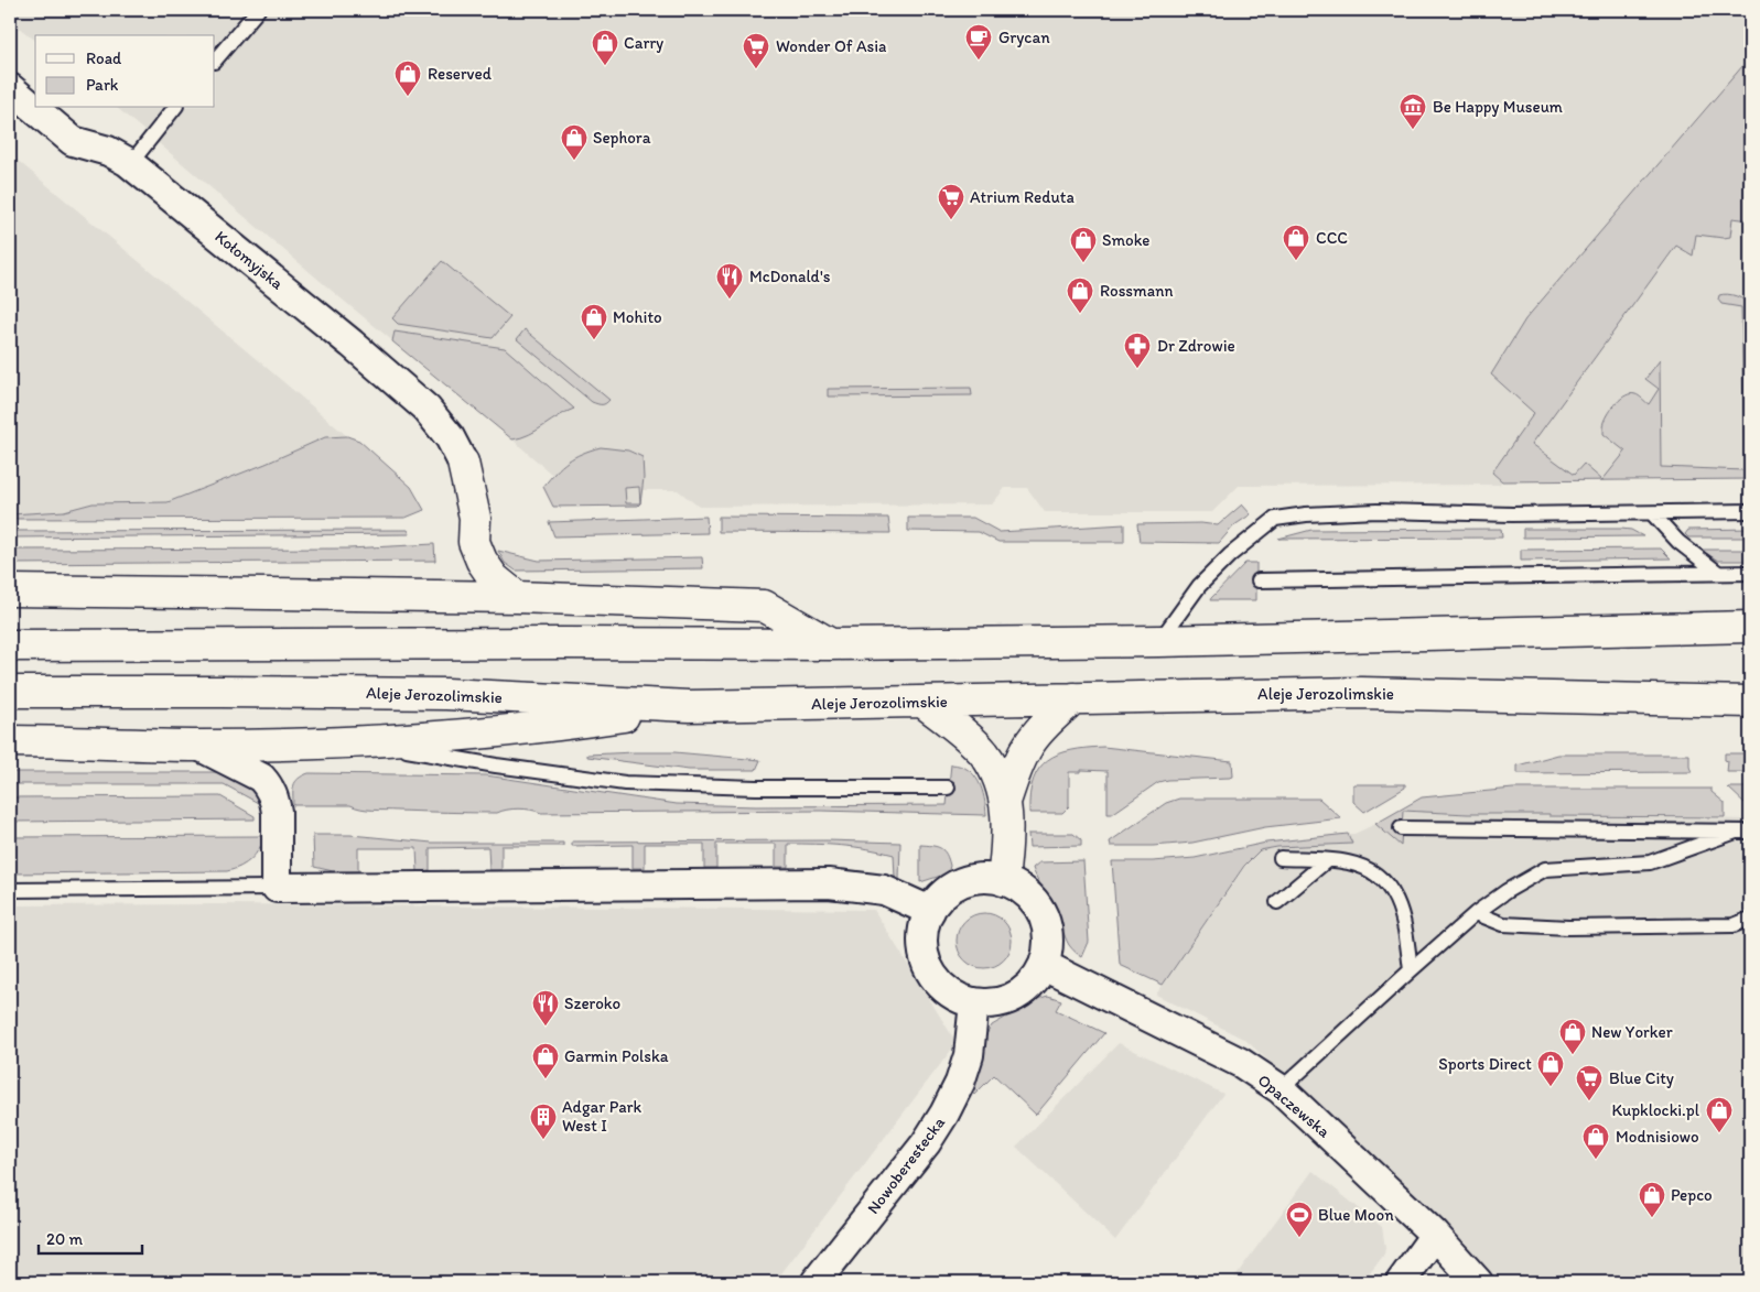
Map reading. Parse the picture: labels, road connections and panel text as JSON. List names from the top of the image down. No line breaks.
{"streets":{"main road":["Aleje Jerozolimskie"],"street":["Kołomyjska","Opaczewska","Nowoberestecka"]},"crossings":[["Opaczewska","Nowoberestecka"]],"places":{"cafe":["Grycan"],"shop":["Carry","Reserved","Sephora","CCC","Smoke","Rossmann","Mohito","New Yorker","Garmin Polska","Sports Direct","Kupklocki.pl","Modnisiowo","Pepco"],"supermarket":["Wonder Of Asia","Atrium Reduta","Blue City"],"museum":["Be Happy Museum"],"restaurant":["McDonald's","Szeroko"],"pharmacy":["Dr Zdrowie"],"building":["Adgar Park West I"],"sports":["Blue Moon"]},"legend":["Road","Park"],"scale_bar":"20 m"}
